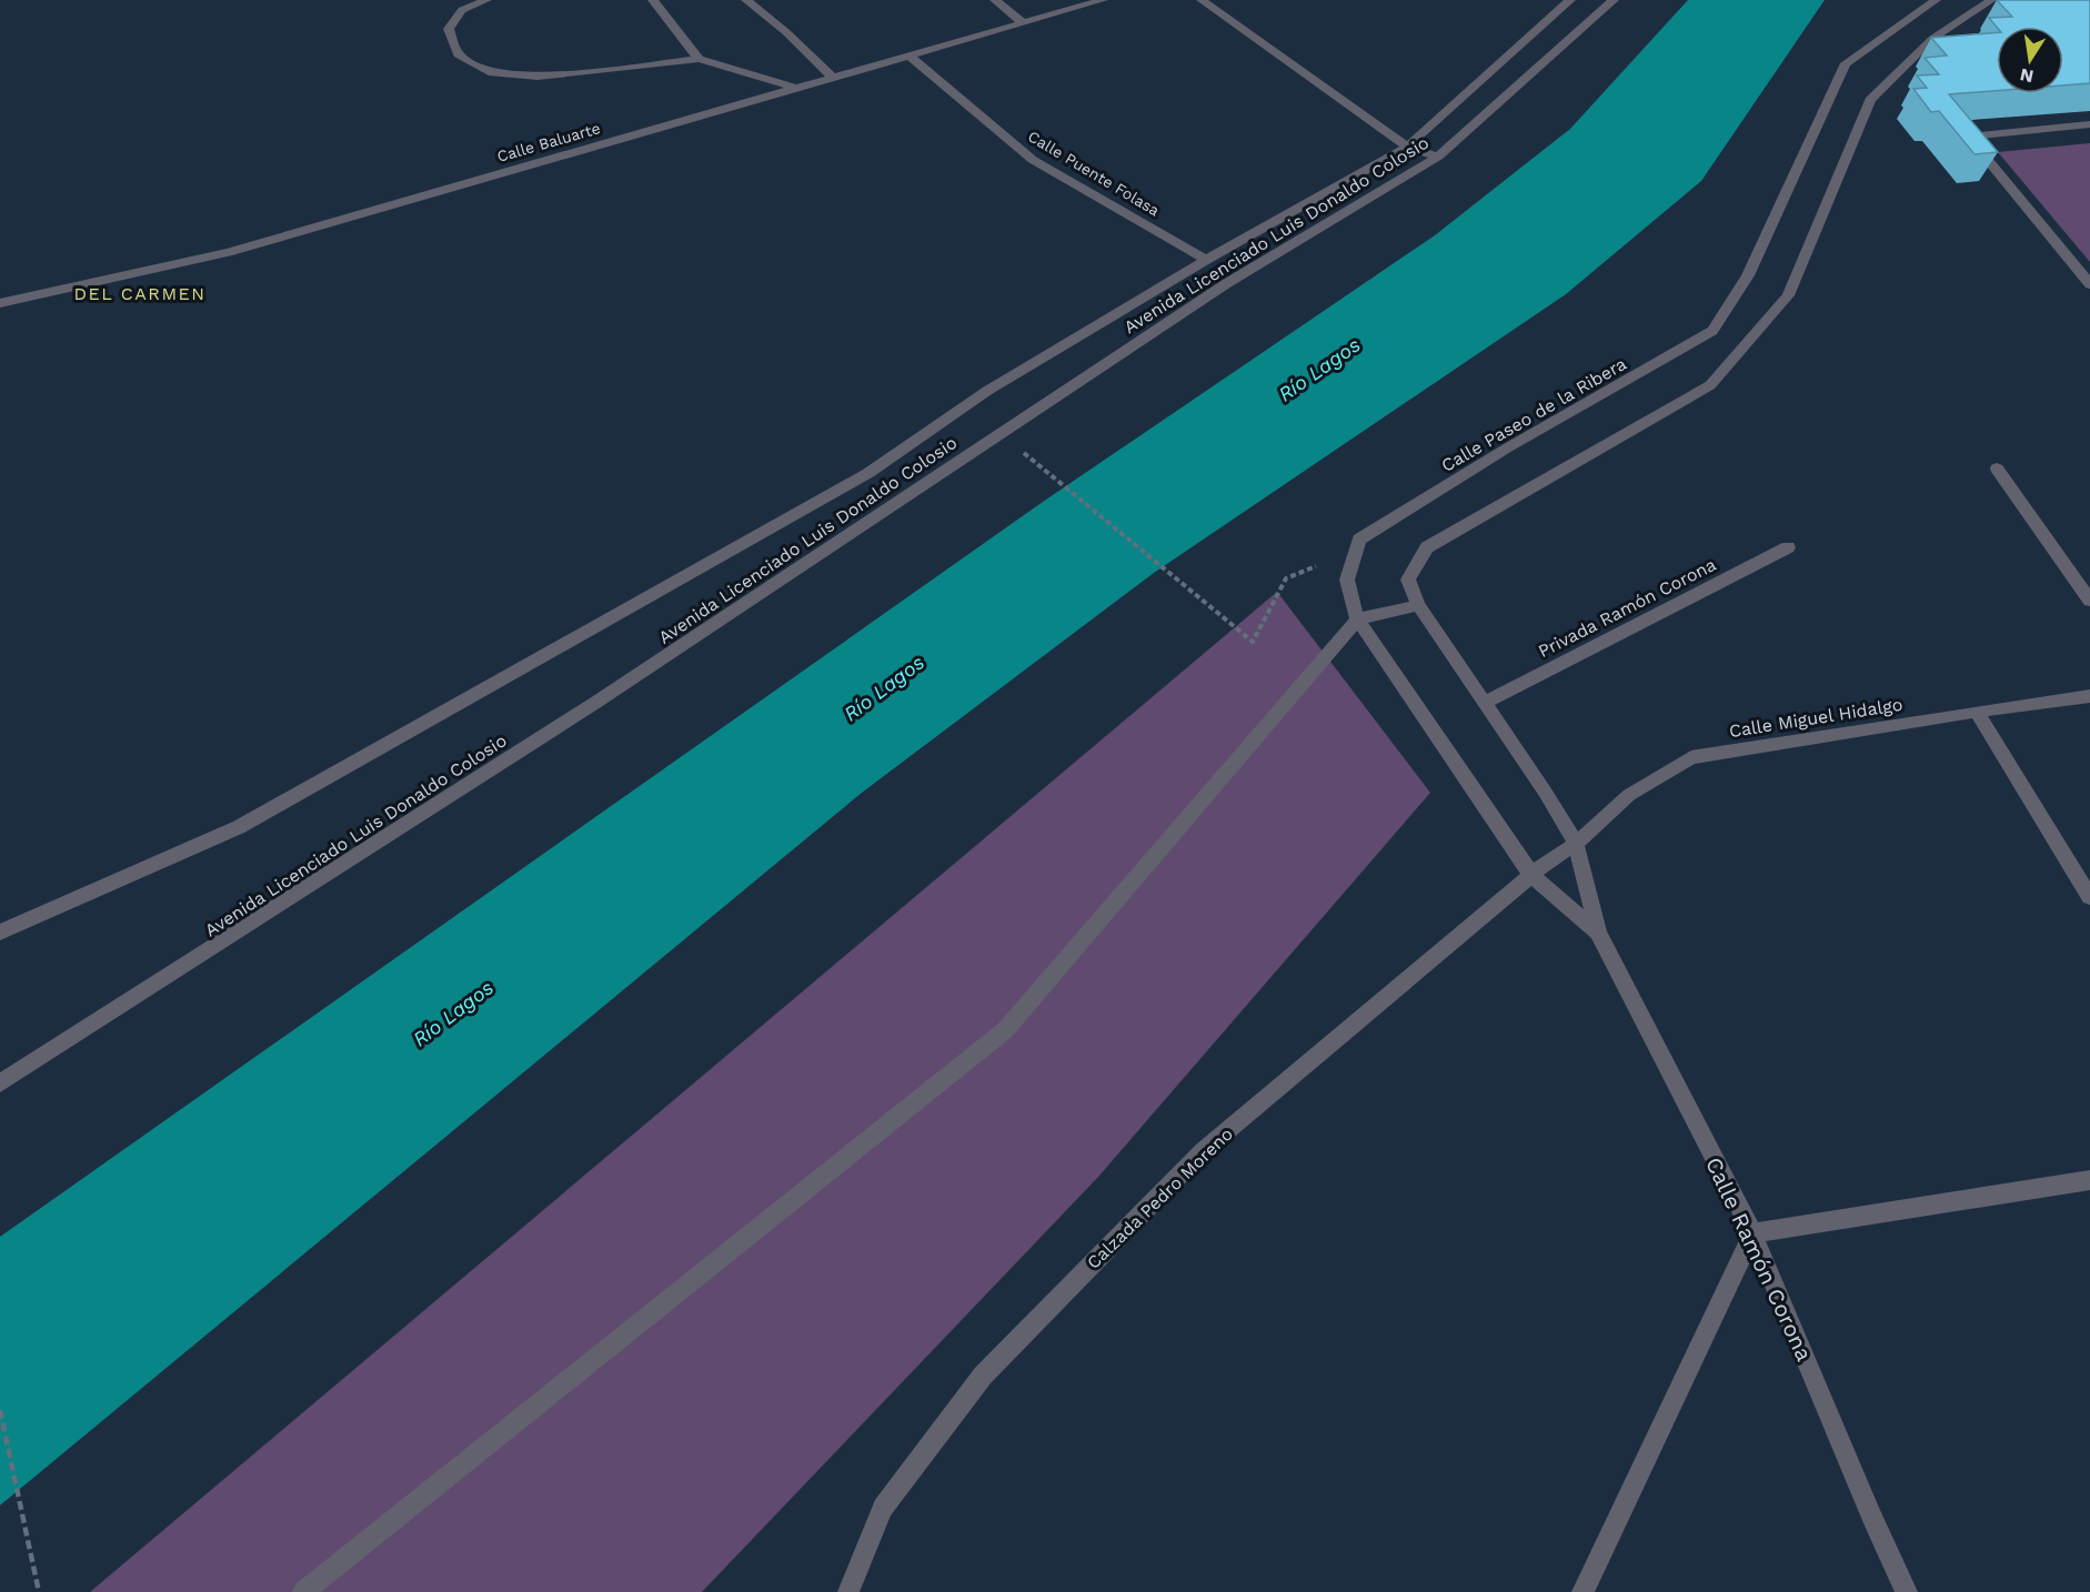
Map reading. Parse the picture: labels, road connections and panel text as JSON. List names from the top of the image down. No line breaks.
{"streets":{"street":["Calle Baluarte","Calle Puente Folasa","Avenida Licenciado Luis Donaldo Colosio","Calle Paseo de la Ribera","Privada Ramón Corona","Calle Miguel Hidalgo","Calzada Pedro Moreno","Calle Ramón Corona"]},"crossings":[["Calle Baluarte","Calle Puente Folasa"],["Calle Puente Folasa","Avenida Licenciado Luis Donaldo Colosio"],["Calle Paseo de la Ribera","Calzada Pedro Moreno"],["Calle Paseo de la Ribera","Calle Ramón Corona"],["Calle Miguel Hidalgo","Calzada Pedro Moreno"],["Calle Miguel Hidalgo","Calle Ramón Corona"],["Calzada Pedro Moreno","Calle Ramón Corona"]],"districts":["DEL CARMEN"],"water":["Río Lagos"],"north":"bottom"}
